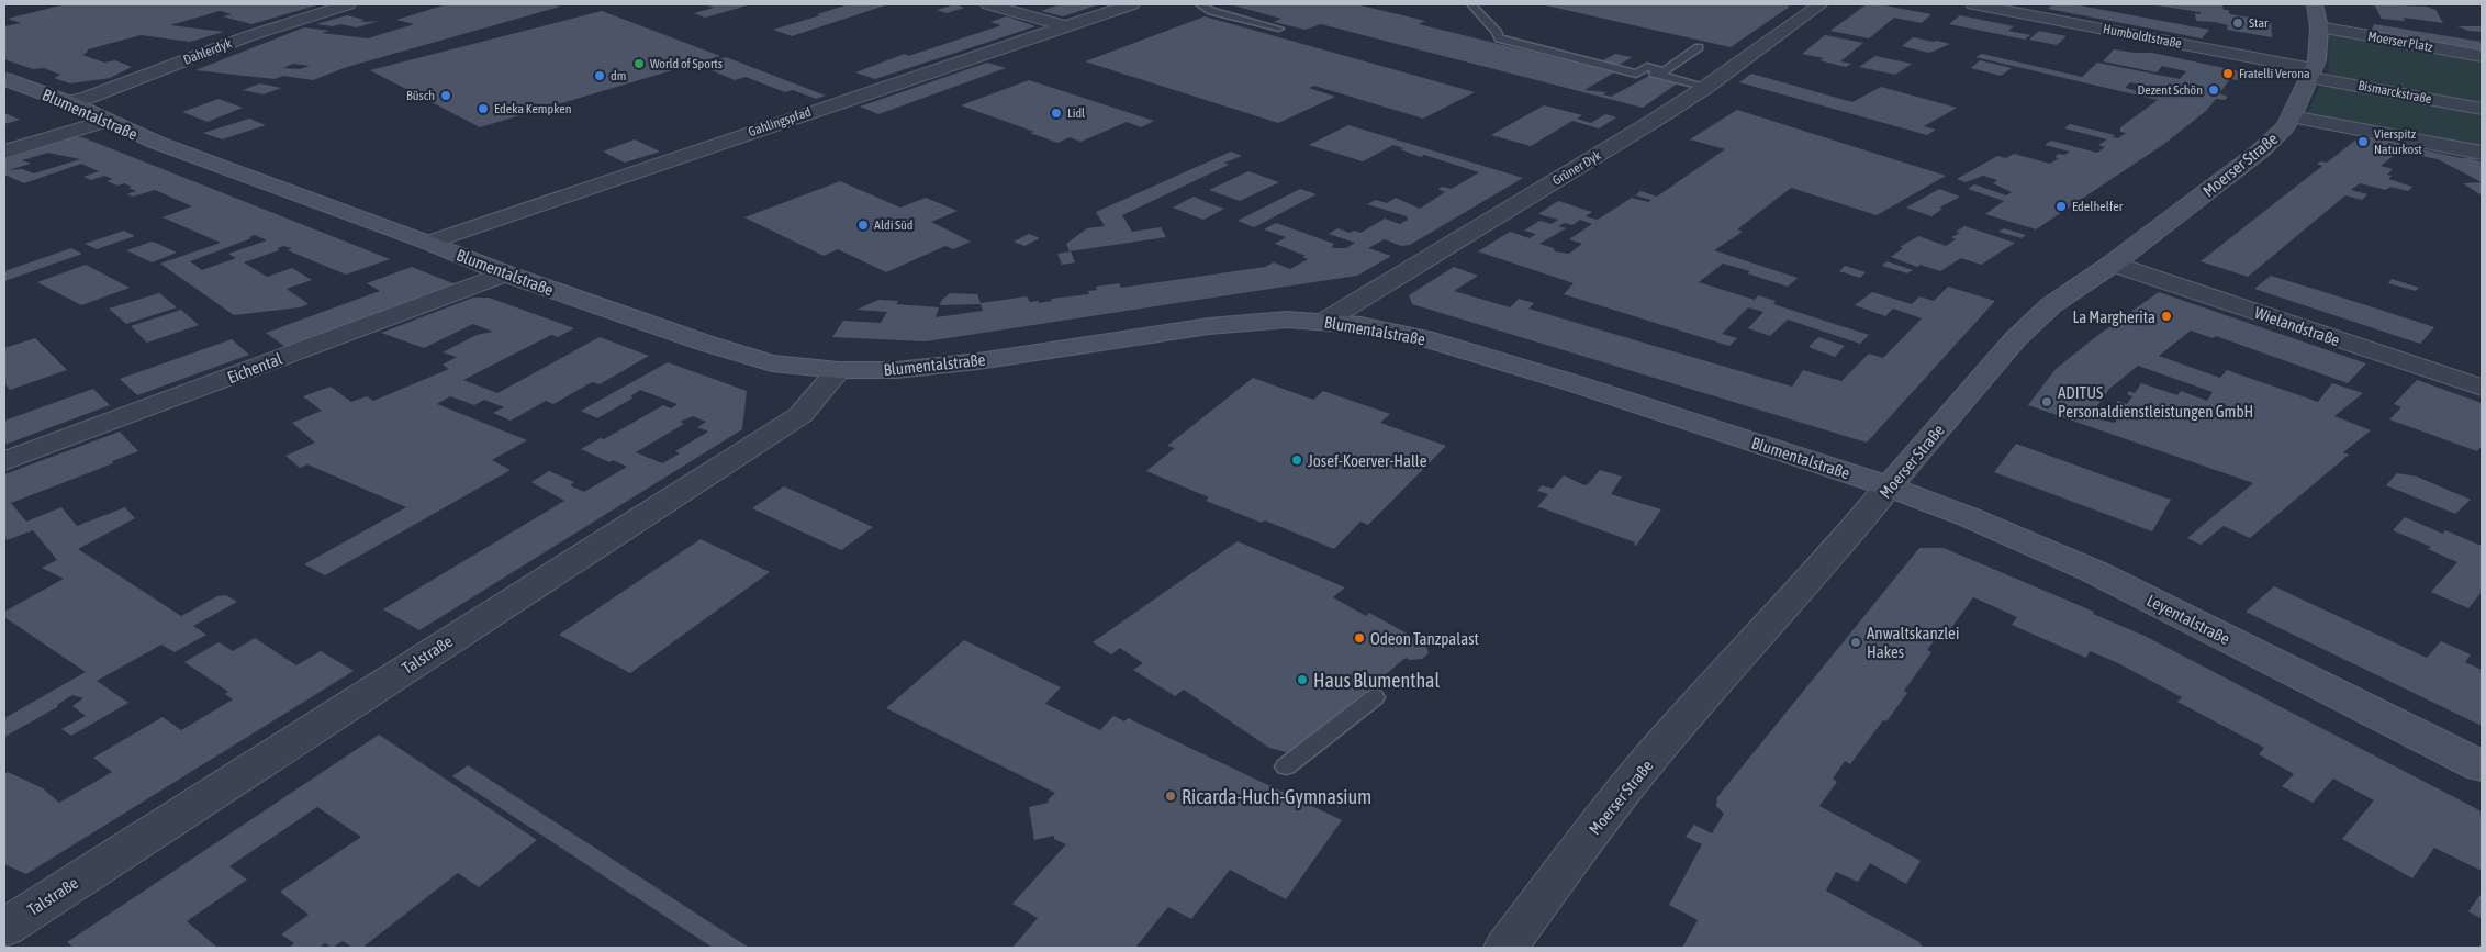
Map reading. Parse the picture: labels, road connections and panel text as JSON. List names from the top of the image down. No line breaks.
{"streets":{"main road":["Blumentalstraße","Moerser Straße","Leyentalstraße"],"street":["Humboldtstraße","Moerser Platz","Dahlerdyk","Bismarckstraße","Gahlingspfad","Grüner Dyk","Wielandstraße","Eichental","Talstraße"]},"crossings":[["Humboldtstraße","Bismarckstraße"],["Humboldtstraße","Moerser Straße"],["Moerser Platz","Moerser Straße"],["Dahlerdyk","Blumentalstraße"],["Bismarckstraße","Moerser Straße"],["Blumentalstraße","Gahlingspfad"],["Blumentalstraße","Moerser Straße"],["Blumentalstraße","Grüner Dyk"],["Blumentalstraße","Eichental"],["Blumentalstraße","Leyentalstraße"],["Blumentalstraße","Talstraße"],["Moerser Straße","Wielandstraße"],["Moerser Straße","Leyentalstraße"]],"places":["Star","World of Sports","Fratelli Verona","dm","Dezent Schön","Büsch","Edeka Kempken","Lidl","Vierspitz Naturkost","Edelhelfer","Aldi Süd","La Margherita","ADITUS Personaldienstleistungen GmbH","Josef-Koerver-Halle","Odeon Tanzpalast","Anwaltskanzlei Hakes","Haus Blumenthal","Ricarda-Huch-Gymnasium"]}
